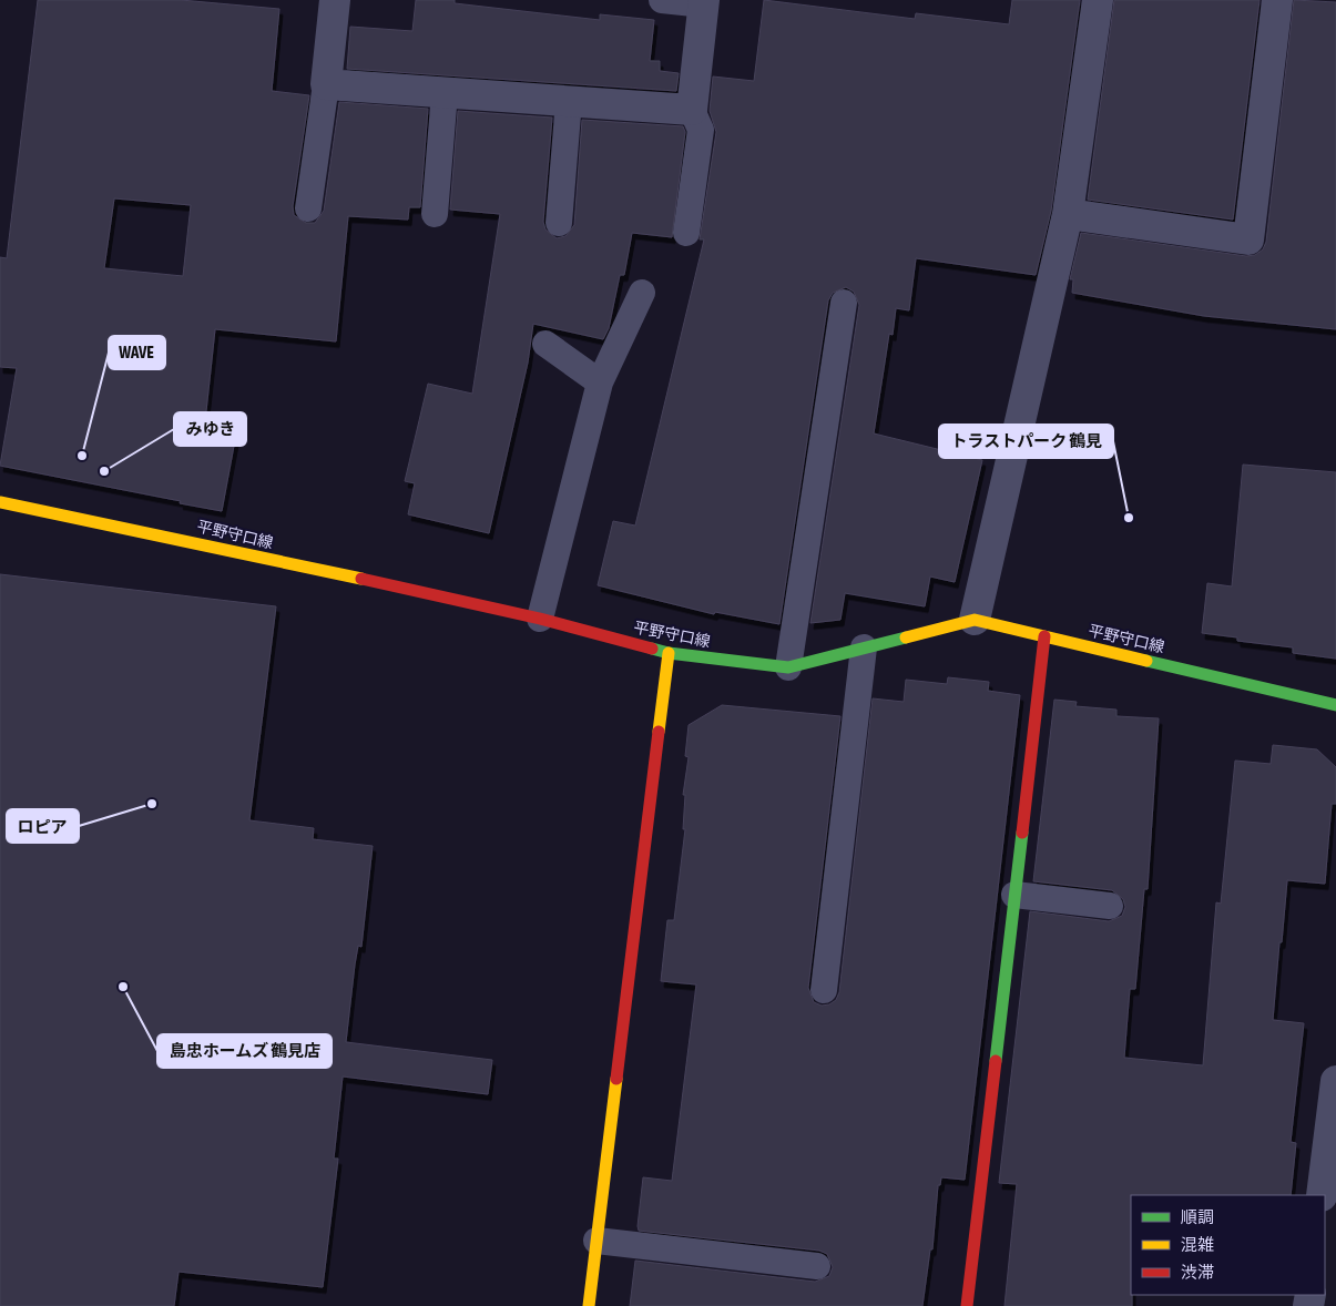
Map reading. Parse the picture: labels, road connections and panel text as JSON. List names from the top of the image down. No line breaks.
{"streets":{"main road":["平野守口線"]},"places":["WAVE","みゆき","トラストパーク 鶴見","ロピア","島忠ホームズ 鶴見店"],"legend":["順調","混雑","渋滞"]}
